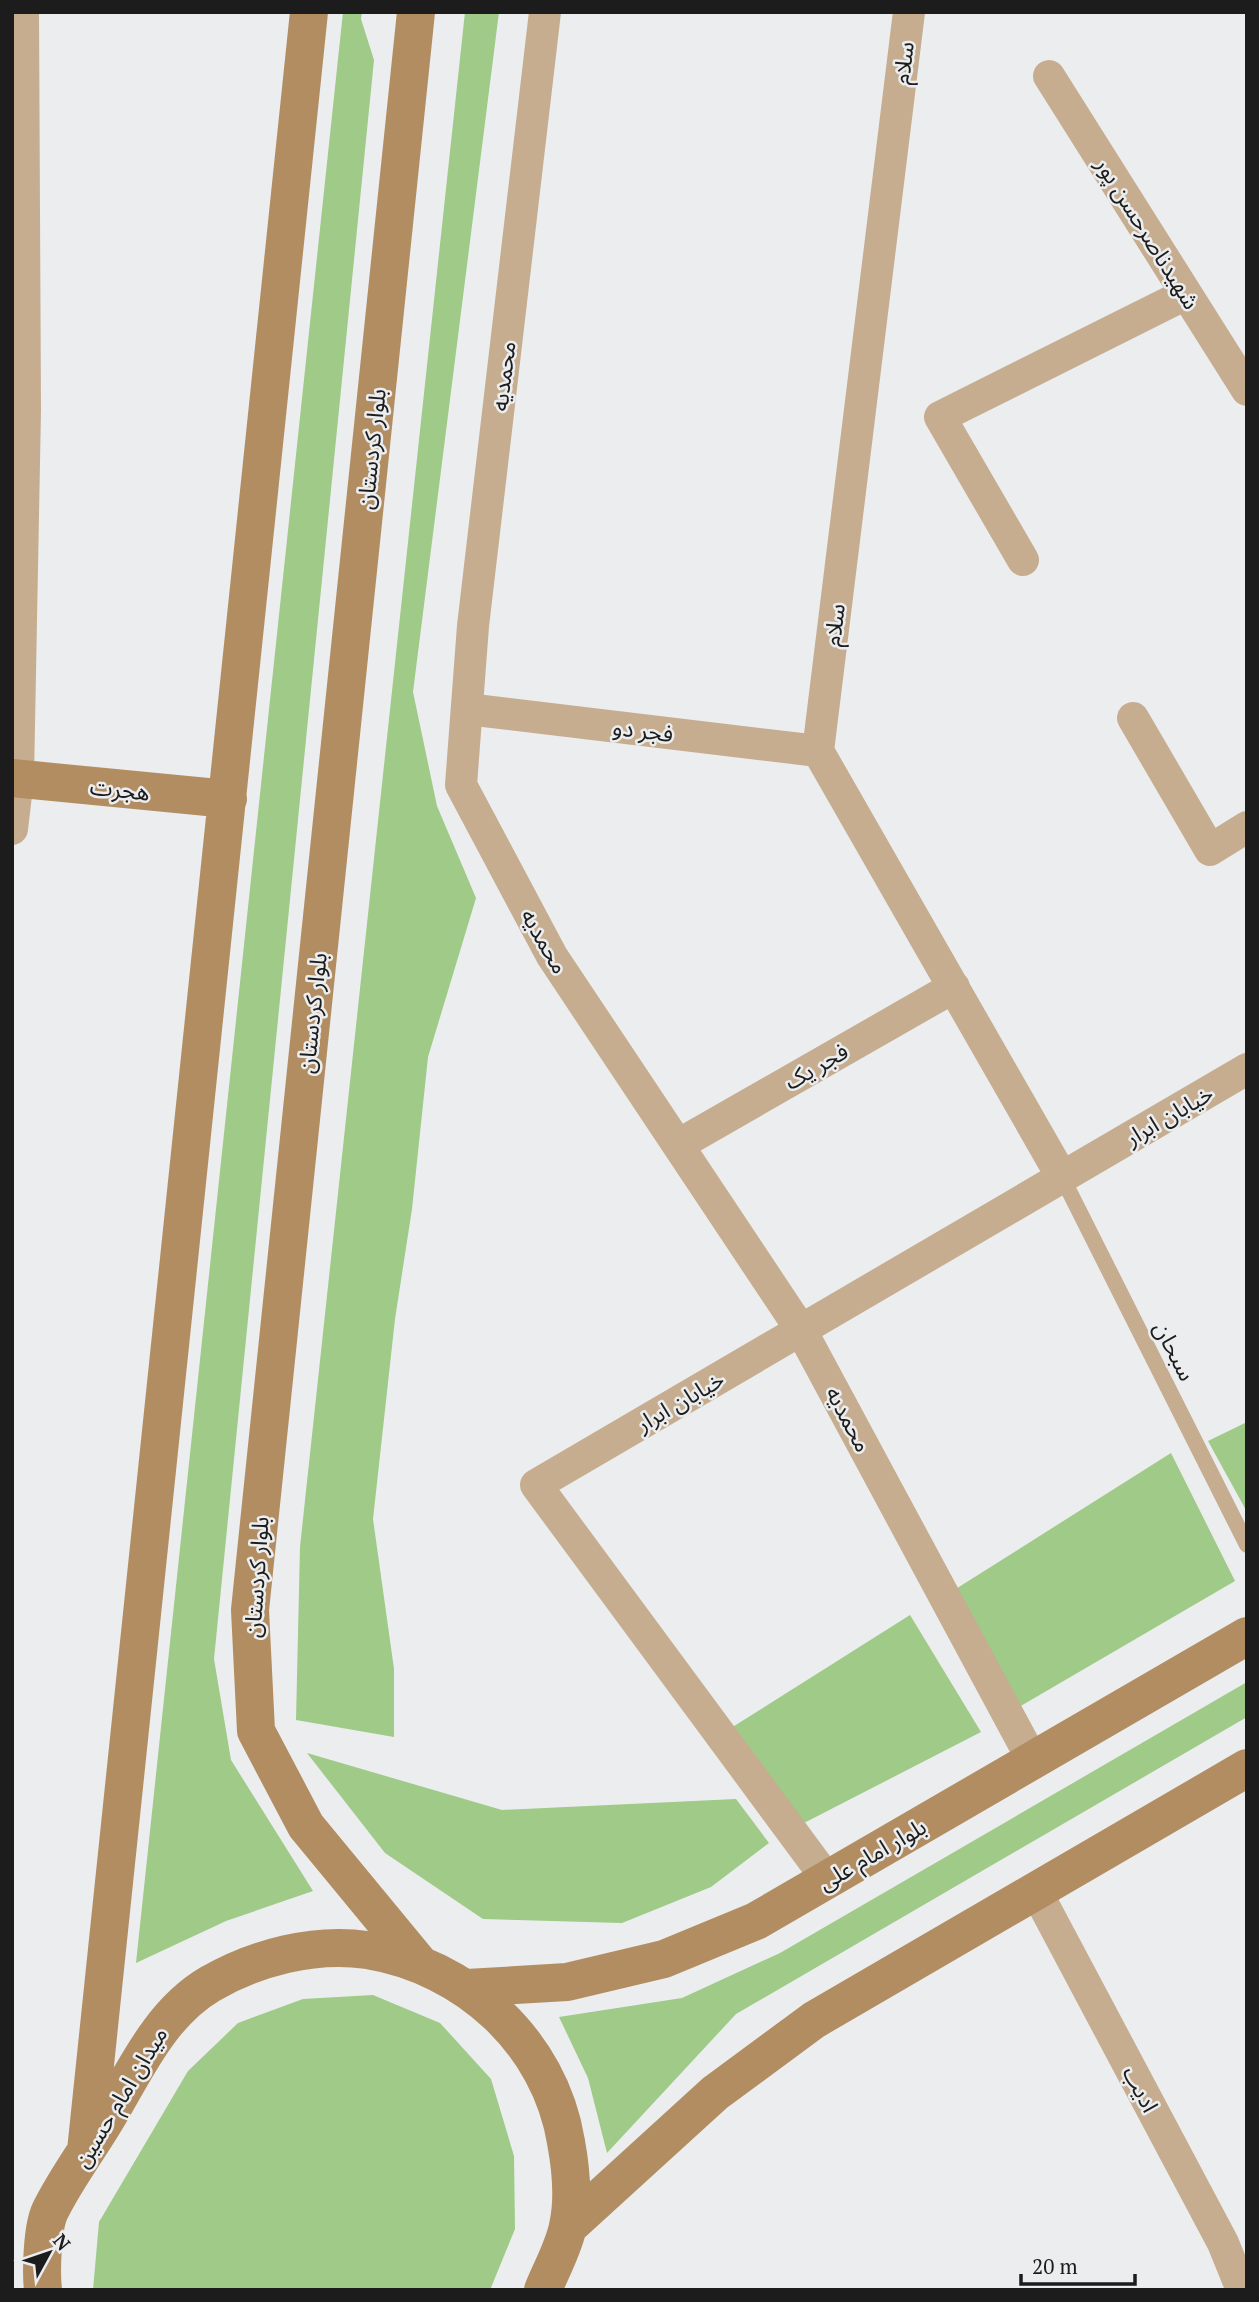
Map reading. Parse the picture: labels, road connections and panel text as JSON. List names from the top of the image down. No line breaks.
{"streets":{"main road":["بلوار کردستان","هجرت","بلوار امام علی","میدان امام حسین"],"street":["سلام","شهیدناصرحسن پور","محمدیه","فجر دو","فجر یک","خیابان ابرار","ادیب"],"lane":["سبحان"]},"crossings":[["سلام","فجر دو"],["محمدیه","فجر دو"],["محمدیه","فجر یک"],["محمدیه","خیابان ابرار"],["محمدیه","بلوار امام علی"],["بلوار کردستان","میدان امام حسین"],["خیابان ابرار","سبحان"],["خیابان ابرار","بلوار امام علی"],["بلوار امام علی","میدان امام حسین"]],"scale_bar":"20 m","north":"top right"}
